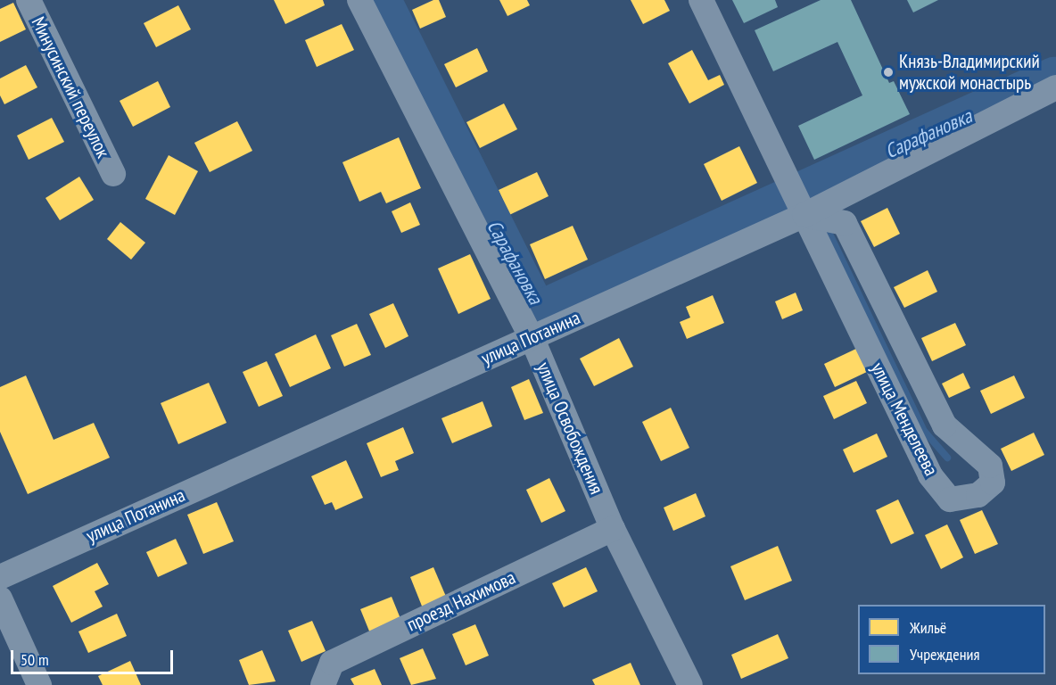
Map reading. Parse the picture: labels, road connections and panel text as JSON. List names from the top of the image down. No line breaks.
{"streets":{"street":["Минусинский переулок","улица Потанина","улица Менделеева","улица Освобождения","проезд Нахимова"]},"crossings":[["улица Потанина","улица Менделеева"],["улица Потанина","улица Освобождения"],["улица Освобождения","проезд Нахимова"]],"water":["Сарафановка"],"places":["Князь-Владимирский мужской монастырь"],"legend":["Жильё","Учреждения"],"scale_bar":"50 m"}
